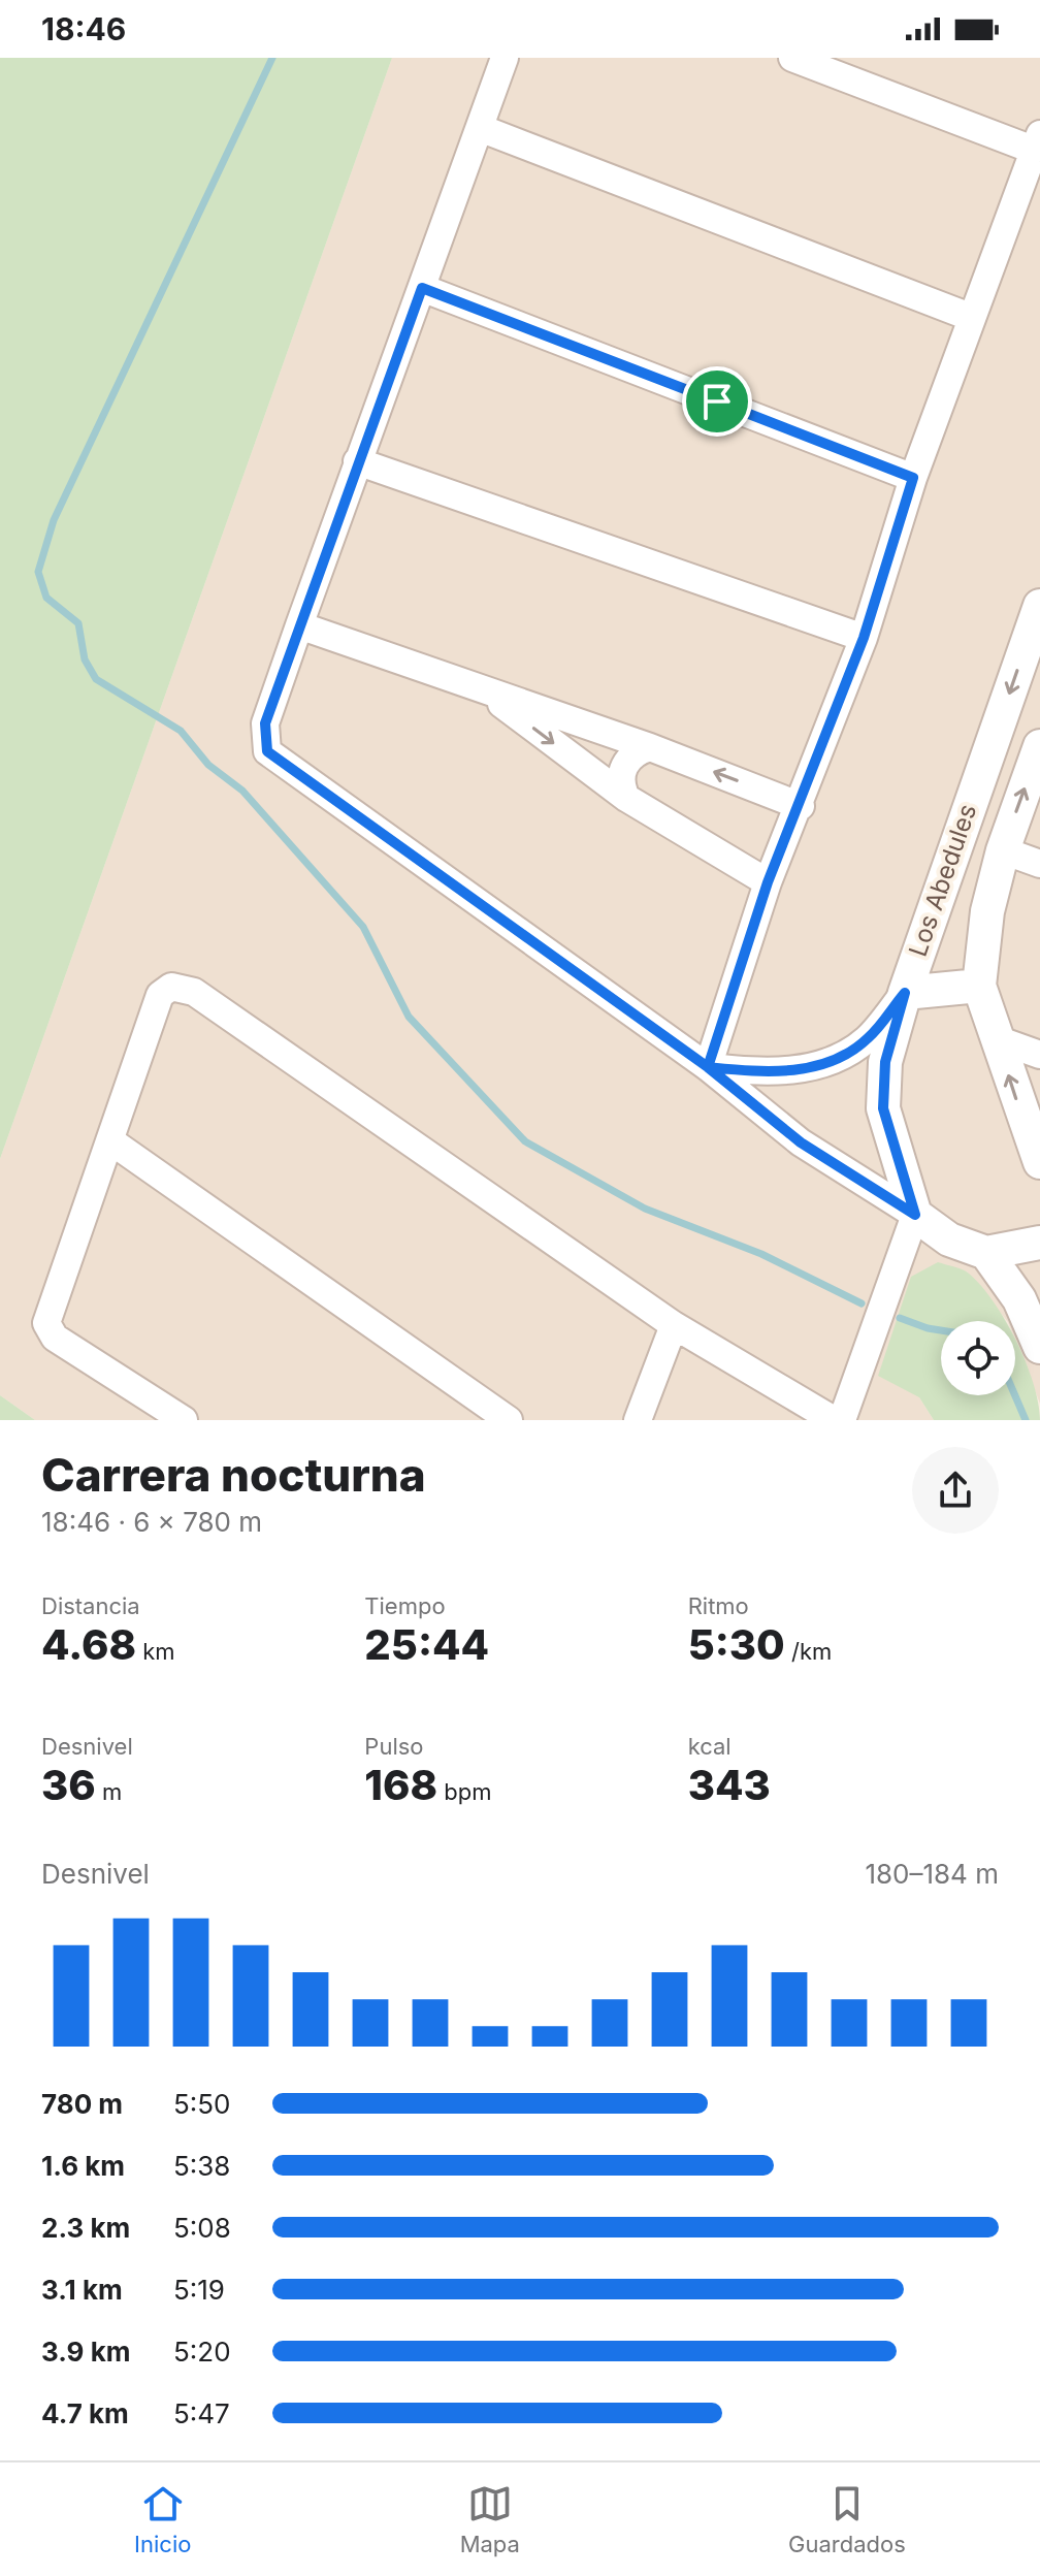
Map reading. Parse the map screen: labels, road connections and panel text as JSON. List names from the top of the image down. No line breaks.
{"streets":{"street":["Los Abedules"]},"page":{"status":"18:46","heading":["Carrera nocturna","18:46 · 6 × 780 m"],"stats":[["Distancia","4.68 km"],["Tiempo","25:44"],["Ritmo","5:30 /km"],["Desnivel","36 m"],["Pulso","168 bpm"],["kcal","343"]],"chart":["Desnivel","180–184 m"],"list":[{"name":"780 m","note":"5:50"},{"name":"1.6 km","note":"5:38"},{"name":"2.3 km","note":"5:08"},{"name":"3.1 km","note":"5:19"},{"name":"3.9 km","note":"5:20"},{"name":"4.7 km","note":"5:47"}],"tabs":["Inicio","Mapa","Guardados"]}}
